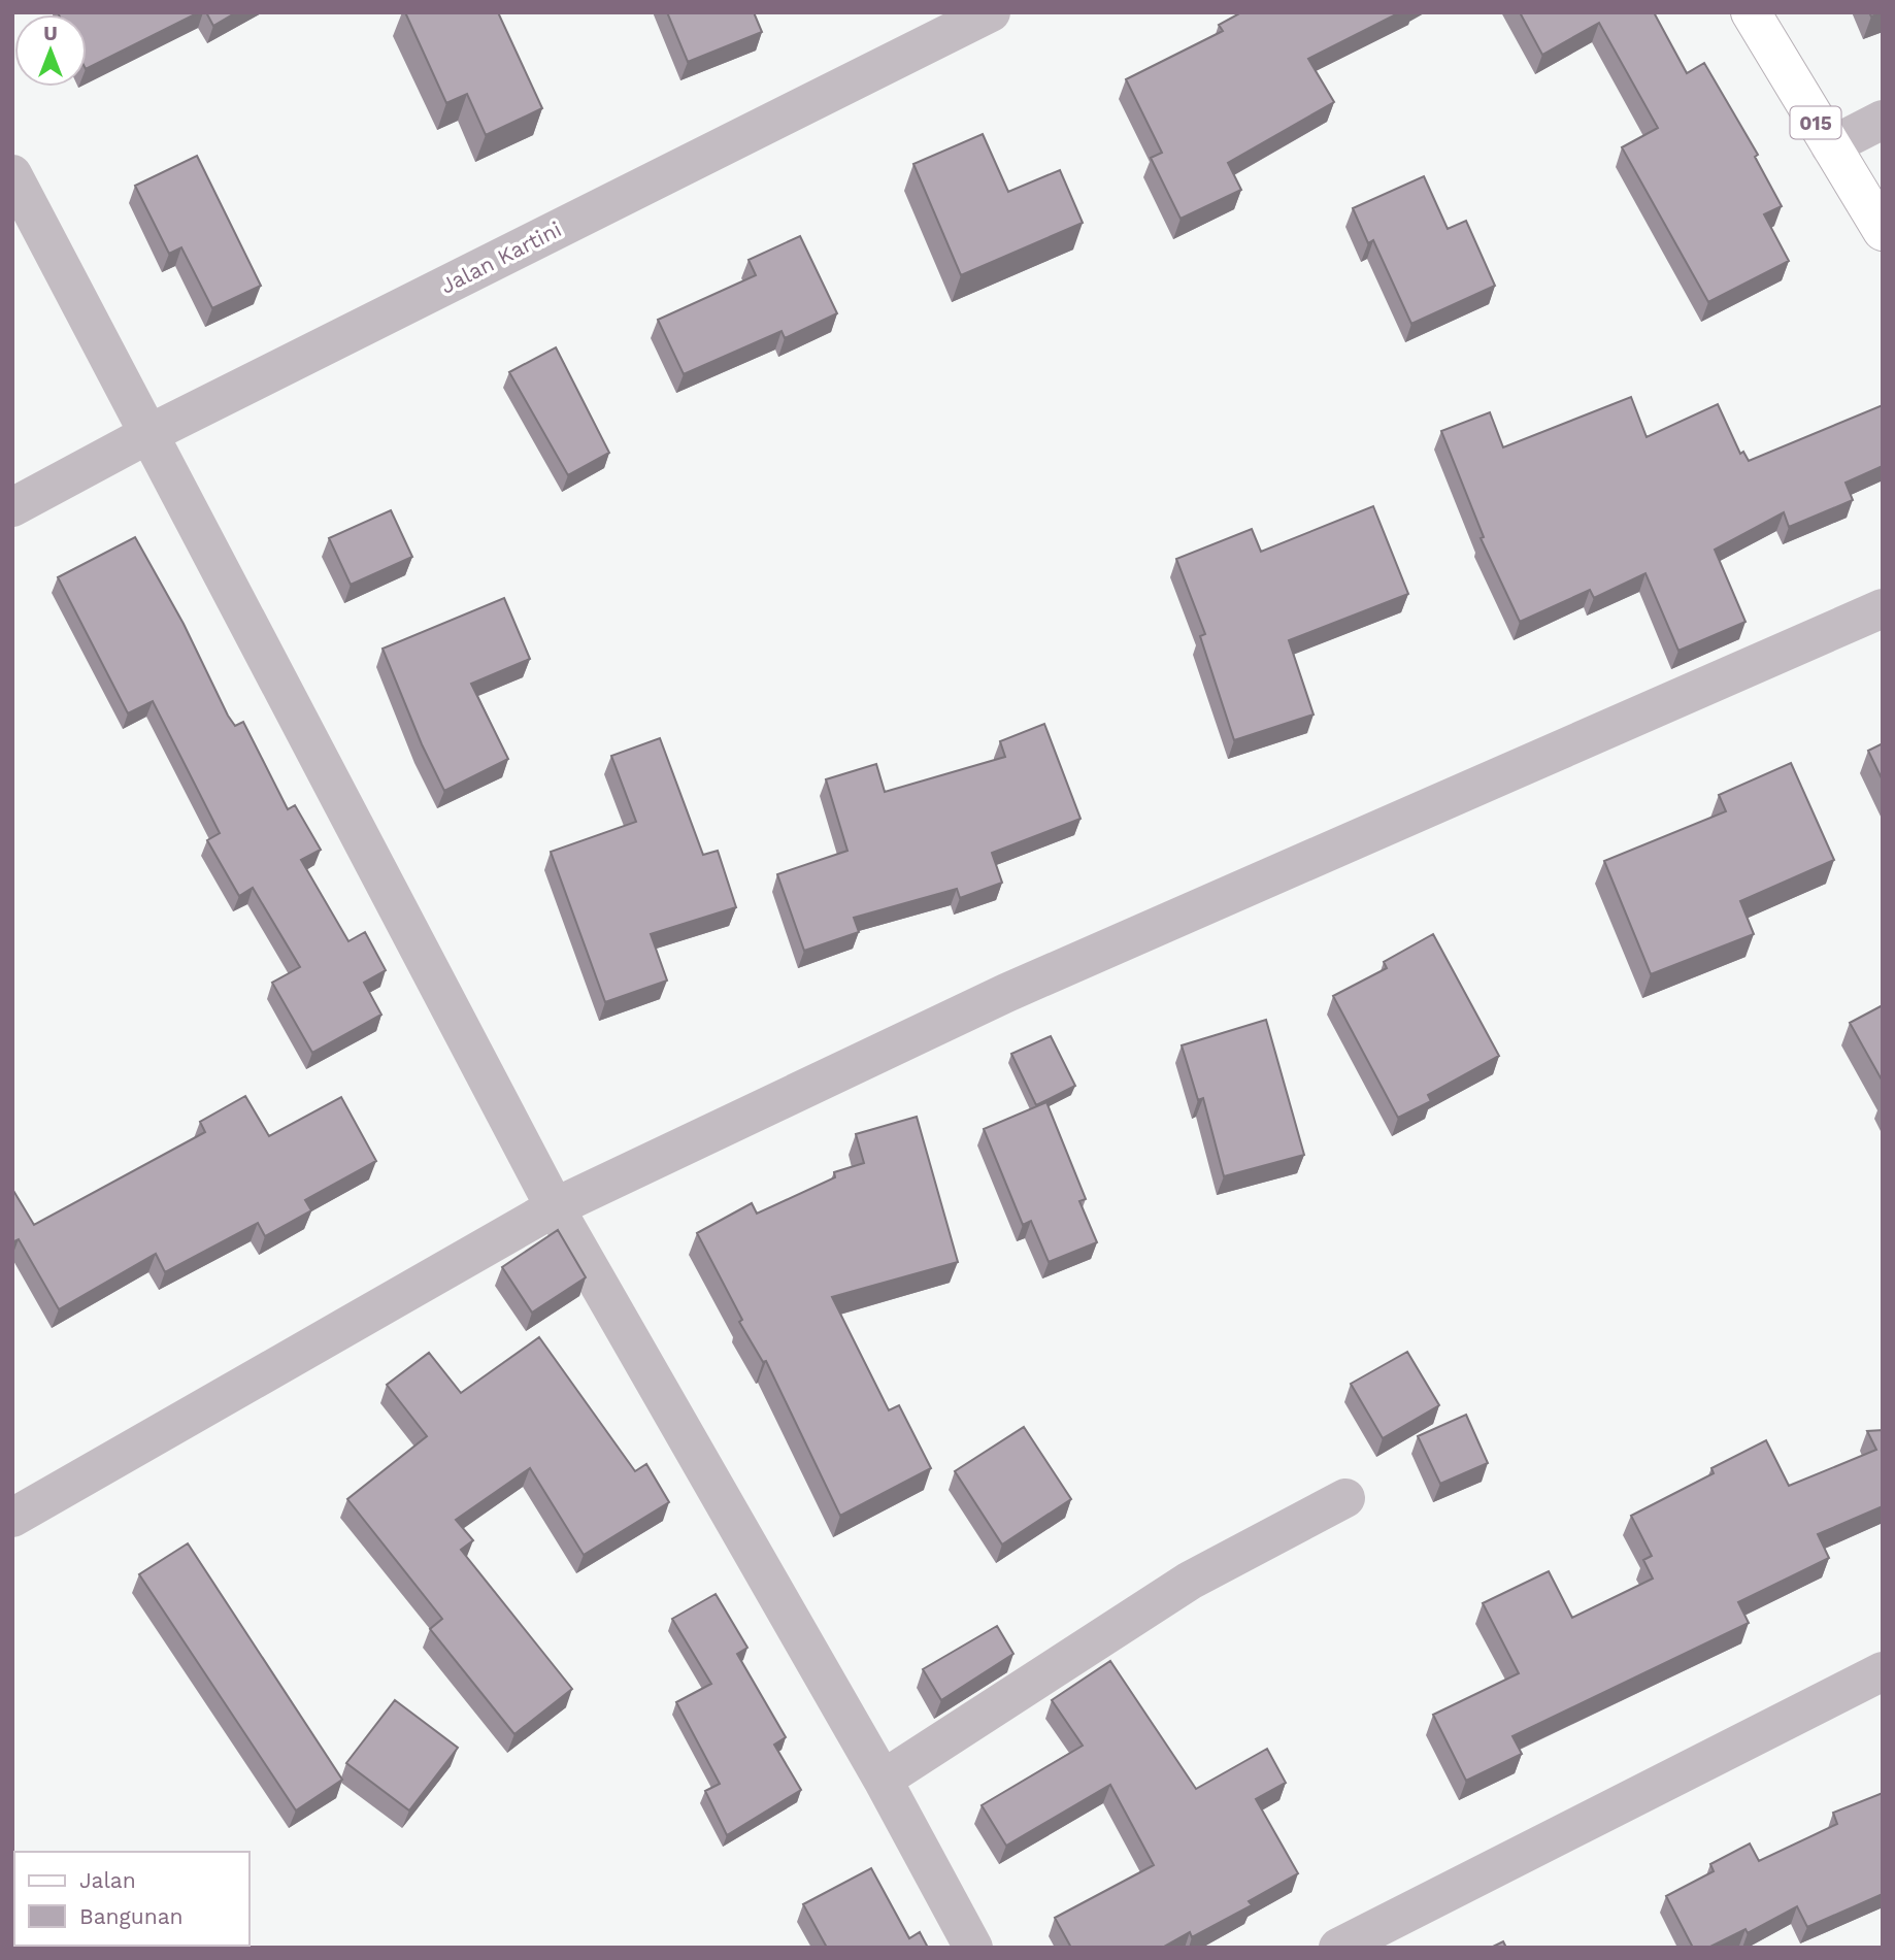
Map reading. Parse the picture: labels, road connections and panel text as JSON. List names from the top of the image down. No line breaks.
{"streets":{"main road":["015"],"street":["Jalan Kartini"]},"legend":["Jalan","Bangunan"],"north":"top"}
